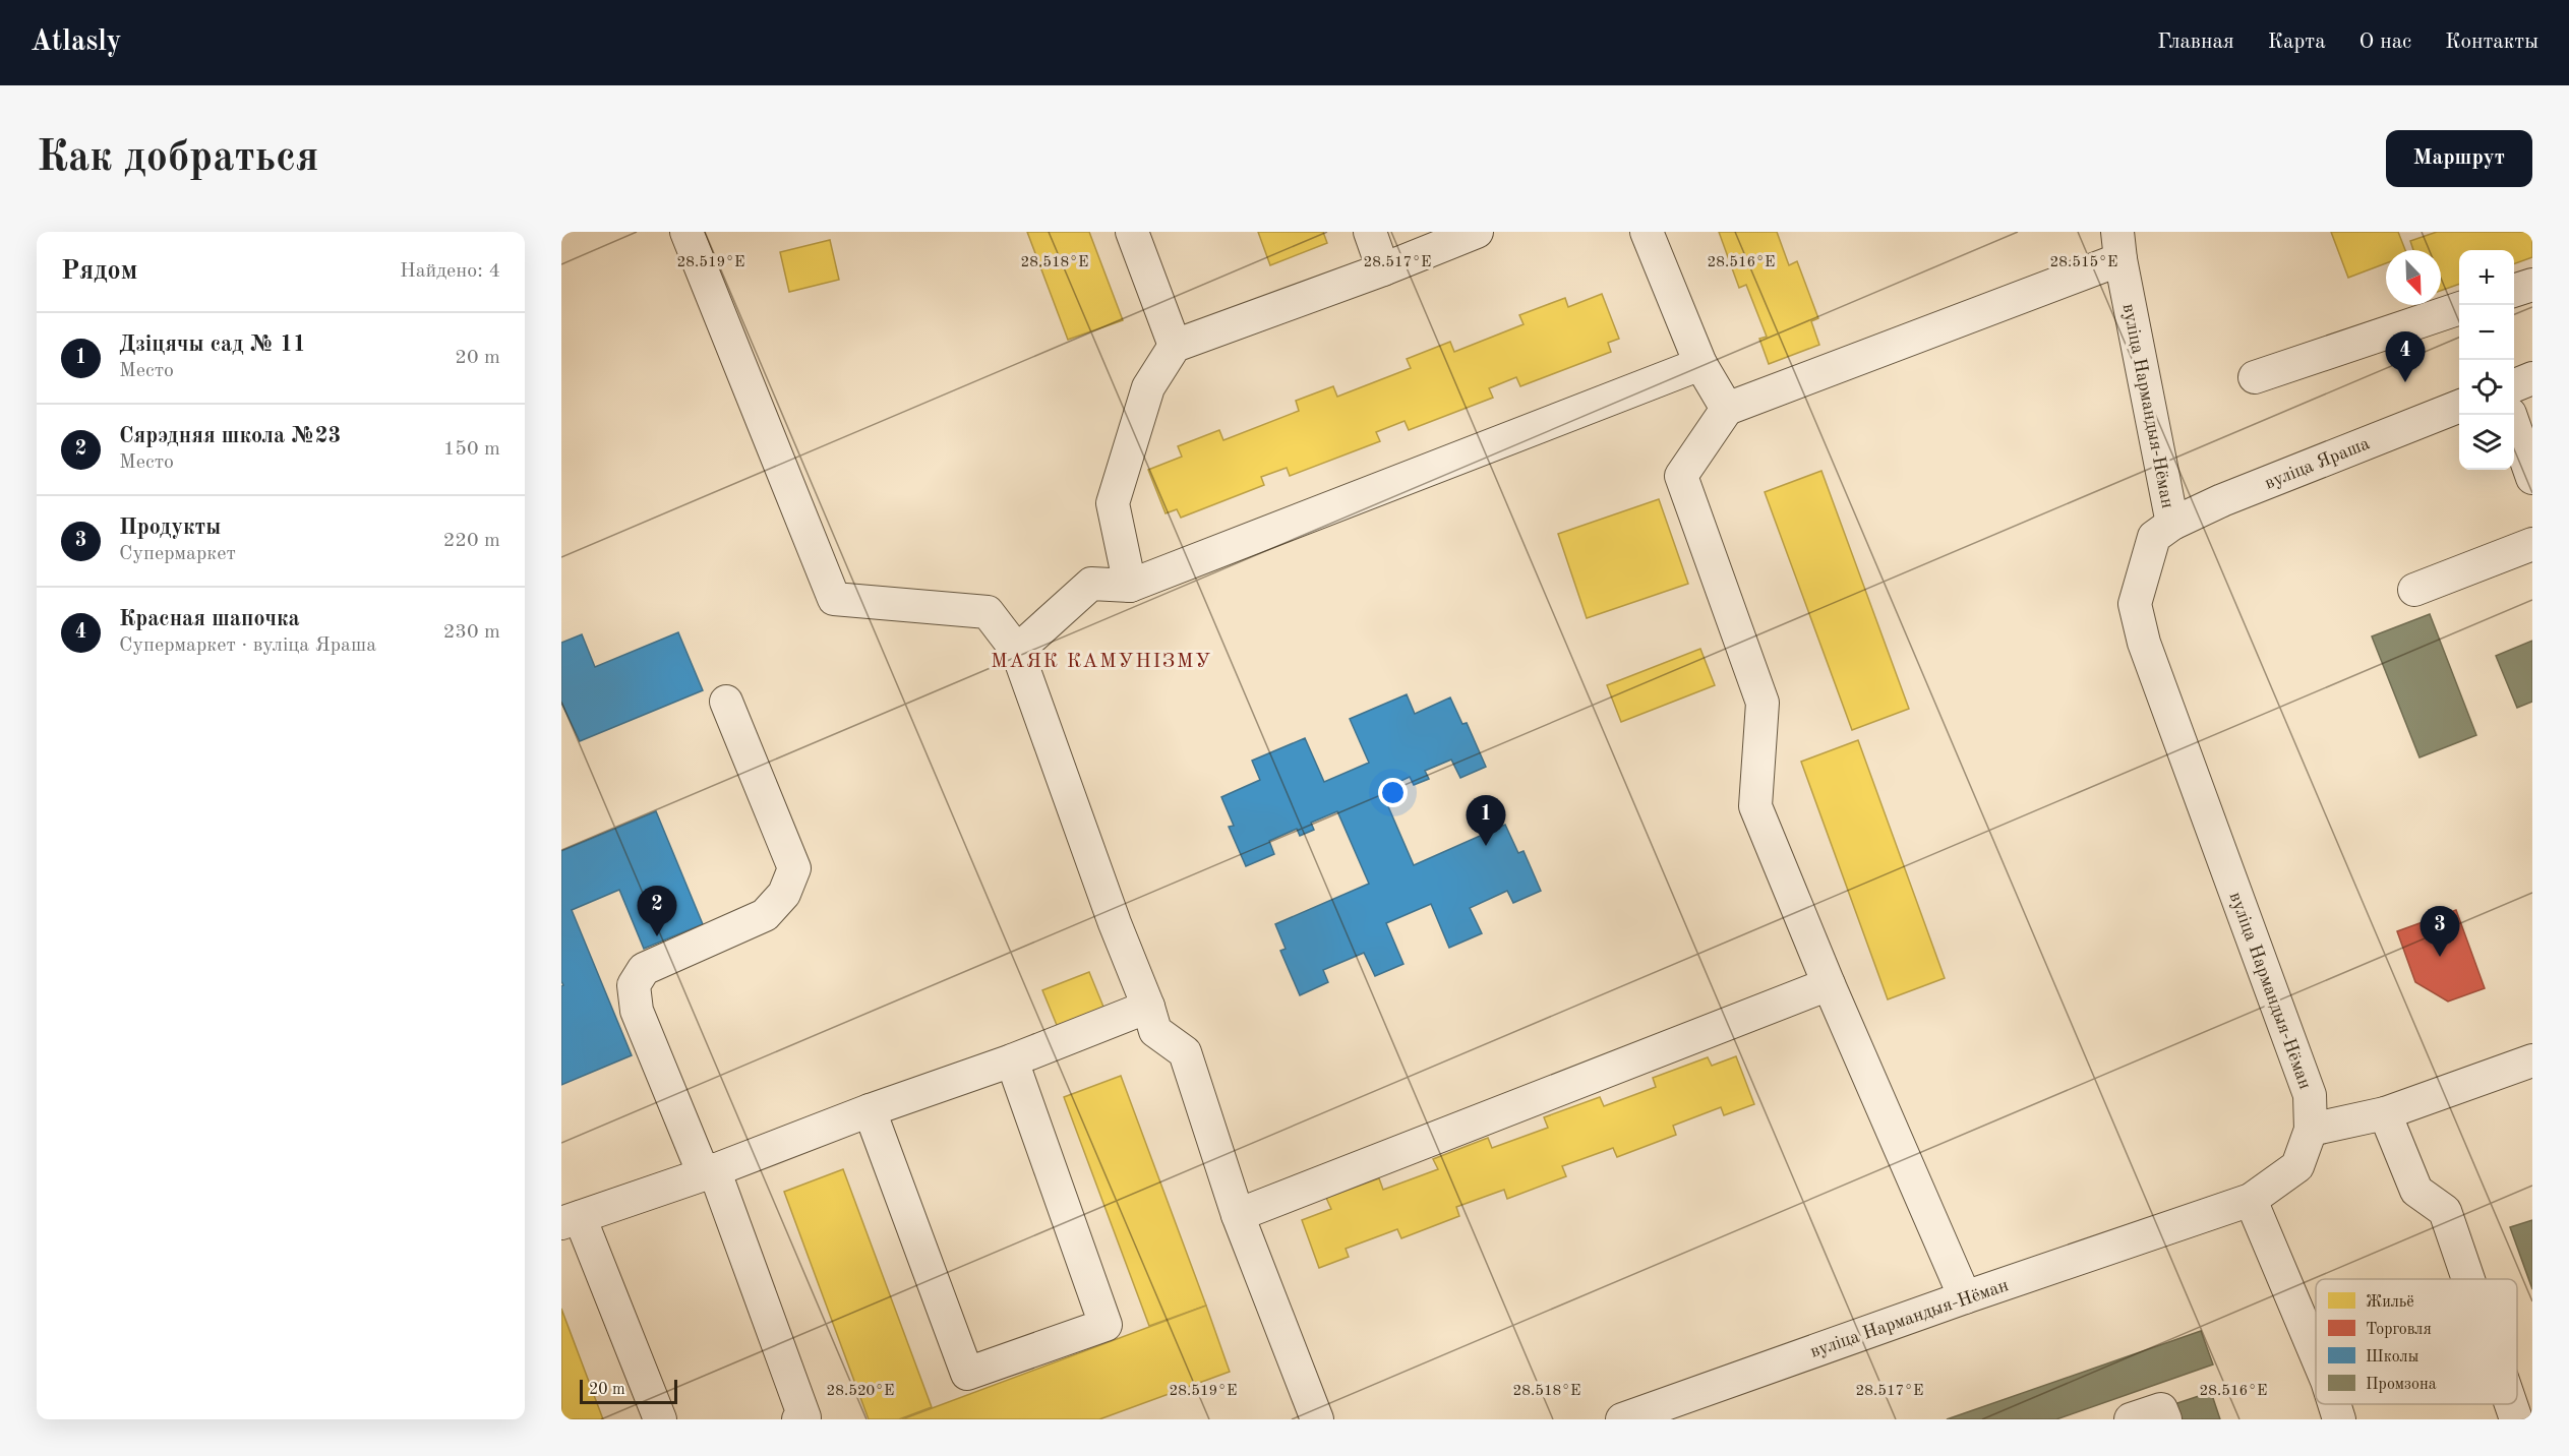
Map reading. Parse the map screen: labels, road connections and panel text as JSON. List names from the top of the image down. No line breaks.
{"streets":{"street":["вуліца Нармандыя-Нёман","вуліца Яраша"]},"crossings":[["вуліца Нармандыя-Нёман","вуліца Яраша"]],"districts":["МАЯК КАМУНІЗМУ"],"legend":["Жильё","Торговля","Школы","Промзона"],"scale_bar":"20 m","north":"bottom right","page":{"header":"Atlasly","nav":["Главная","Карта","О нас","Контакты"],"buttons":"Маршрут","title":"Как добраться","heading":["Рядом","Найдено: 4"],"map_buttons":["+","−"],"list":[{"mark":"1","name":"Дзіцячы сад № 11","note":"Место","value":"20 m"},{"mark":"2","name":"Сярэдняя школа №23","note":"Место","value":"150 m"},{"mark":"3","name":"Продукты","note":"Супермаркет","value":"220 m"},{"mark":"4","name":"Красная шапочка","note":"Супермаркет · вуліца Яраша","value":"230 m"}],"pins":["4","1","2","3"],"scale":"20 m"},"coordinates":["28.519°E","28.518°E","28.517°E","28.516°E","28.515°E","28.520°E"]}
